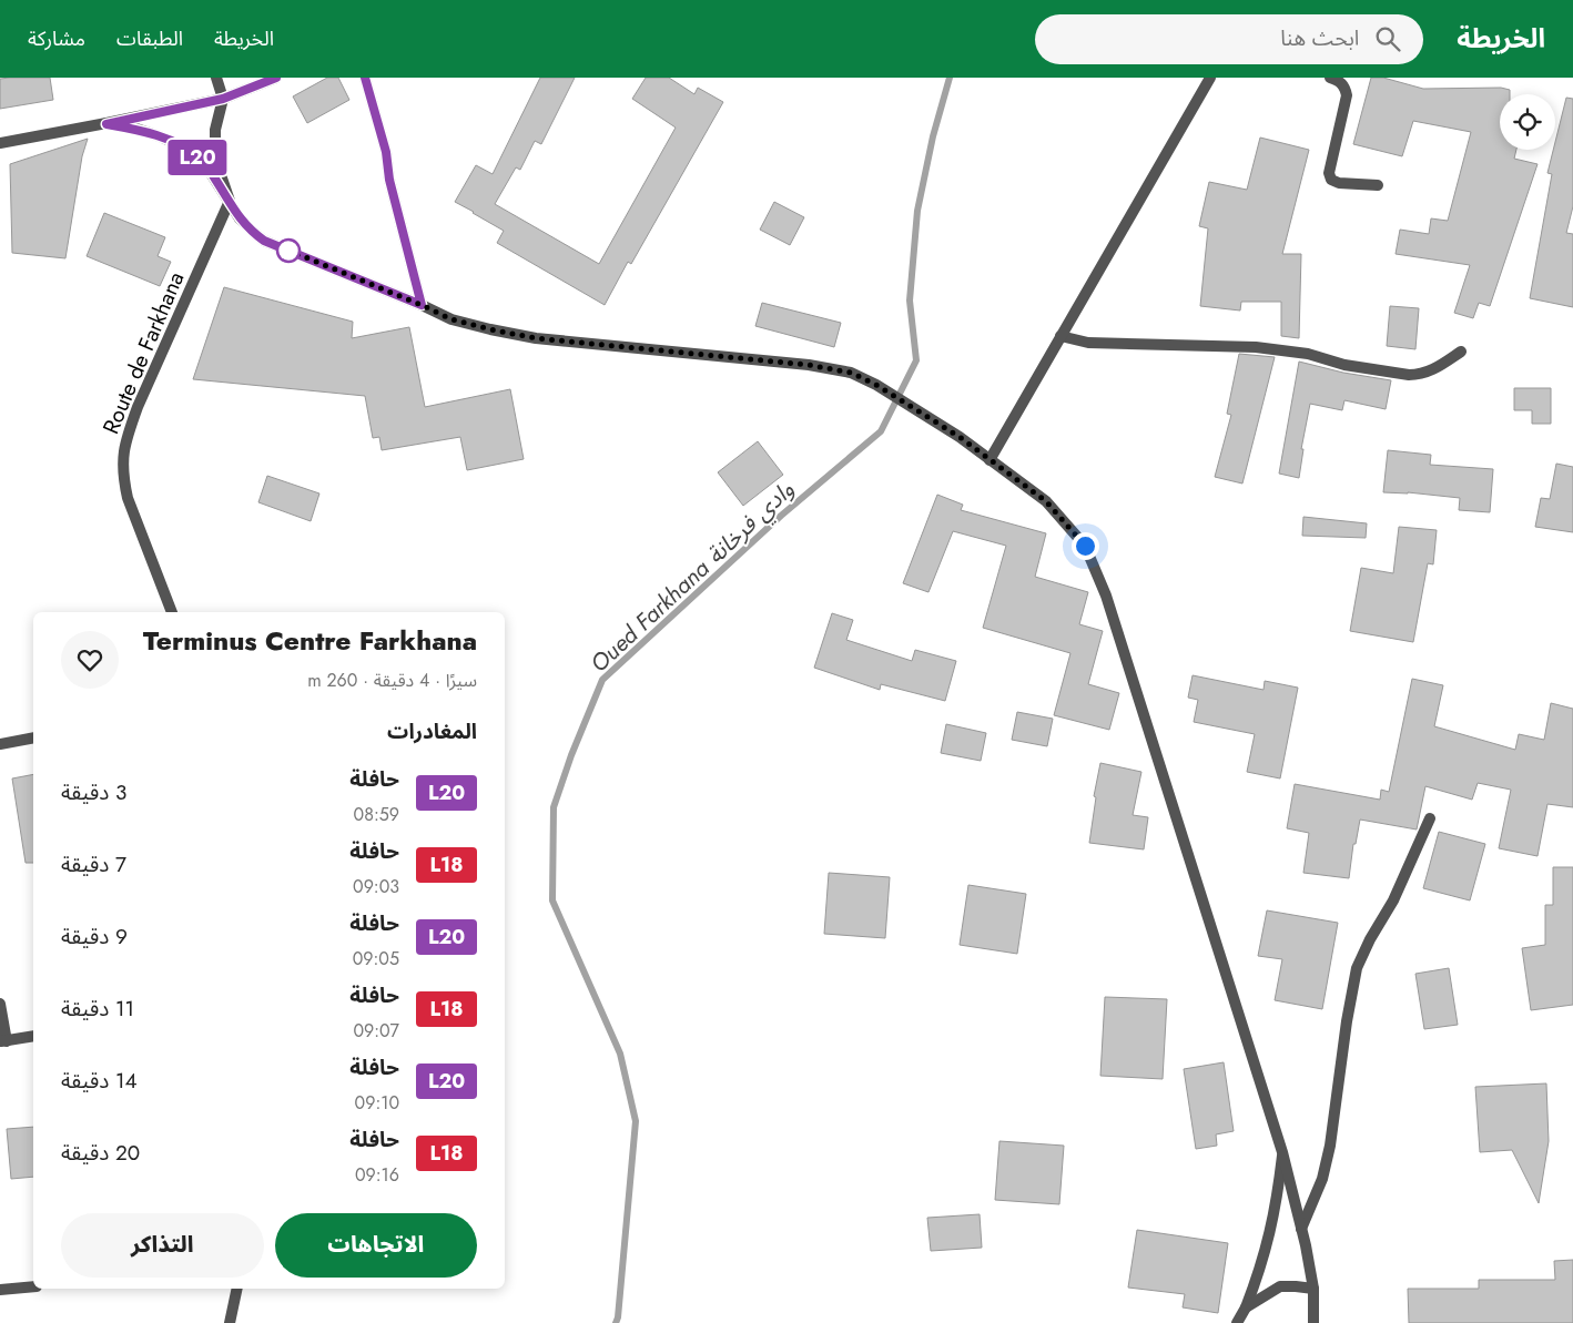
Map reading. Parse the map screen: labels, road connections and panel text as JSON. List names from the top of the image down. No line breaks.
{"streets":{"street":["Route de Farkhana"]},"water":["Oued Farkhana وادي فرخانة"],"lines":["bus line L20"],"page":{"header":"الخريطة","search":"ابحث هنا","nav":["الخريطة","الطبقات","مشاركة"],"on_map":"L20","heading":[["Terminus Centre Farkhana","سيرًا · 4 دقيقة · 260 m"],"المغادرات"],"list":[{"mark":"L20","name":"حافلة","note":"08:59","value":"3 دقيقة"},{"mark":"L18","name":"حافلة","note":"09:03","value":"7 دقيقة"},{"mark":"L20","name":"حافلة","note":"09:05","value":"9 دقيقة"},{"mark":"L18","name":"حافلة","note":"09:07","value":"11 دقيقة"},{"mark":"L20","name":"حافلة","note":"09:10","value":"14 دقيقة"},{"mark":"L18","name":"حافلة","note":"09:16","value":"20 دقيقة"}],"buttons":["الاتجاهات","التذاكر"]}}
